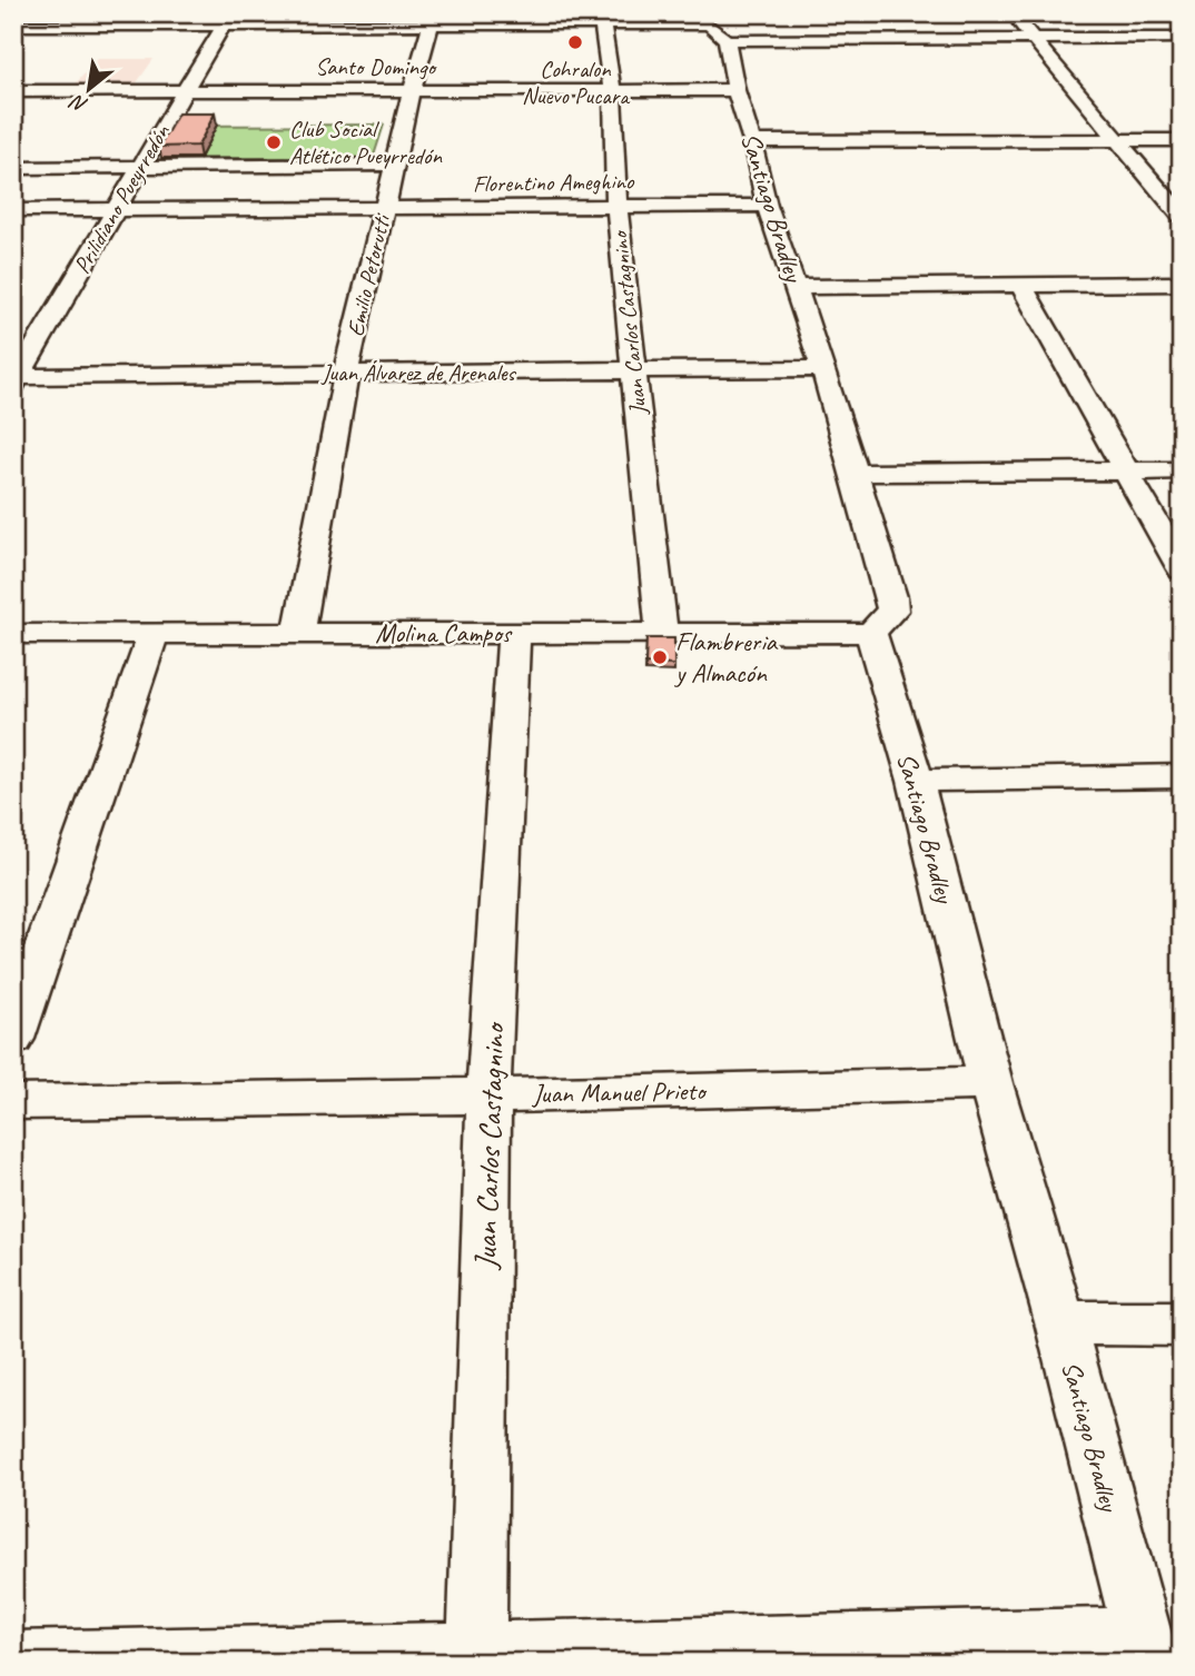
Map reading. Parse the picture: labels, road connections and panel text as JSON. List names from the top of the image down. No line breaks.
{"streets":{"street":["Santo Domingo","Florentino Ameghino","Prilidiano Pueyrredón","Santiago Bradley","Emilio Petorutti","Juan Carlos Castagnino","Juan Álvarez de Arenales","Molina Campos","Juan Manuel Prieto"]},"crossings":[["Santo Domingo","Prilidiano Pueyrredón"],["Santo Domingo","Santiago Bradley"],["Santo Domingo","Emilio Petorutti"],["Santo Domingo","Juan Carlos Castagnino"],["Florentino Ameghino","Prilidiano Pueyrredón"],["Florentino Ameghino","Santiago Bradley"],["Florentino Ameghino","Emilio Petorutti"],["Florentino Ameghino","Juan Carlos Castagnino"],["Prilidiano Pueyrredón","Juan Álvarez de Arenales"],["Santiago Bradley","Juan Álvarez de Arenales"],["Santiago Bradley","Molina Campos"],["Santiago Bradley","Juan Manuel Prieto"],["Emilio Petorutti","Juan Álvarez de Arenales"],["Emilio Petorutti","Molina Campos"],["Juan Carlos Castagnino","Juan Álvarez de Arenales"],["Juan Carlos Castagnino","Molina Campos"],["Juan Carlos Castagnino","Juan Manuel Prieto"]],"places":["Cohralon Nuevo Pucara","Club Social Atlético Pueyrredón","Flambreria y Almacón"],"north":"bottom left"}
